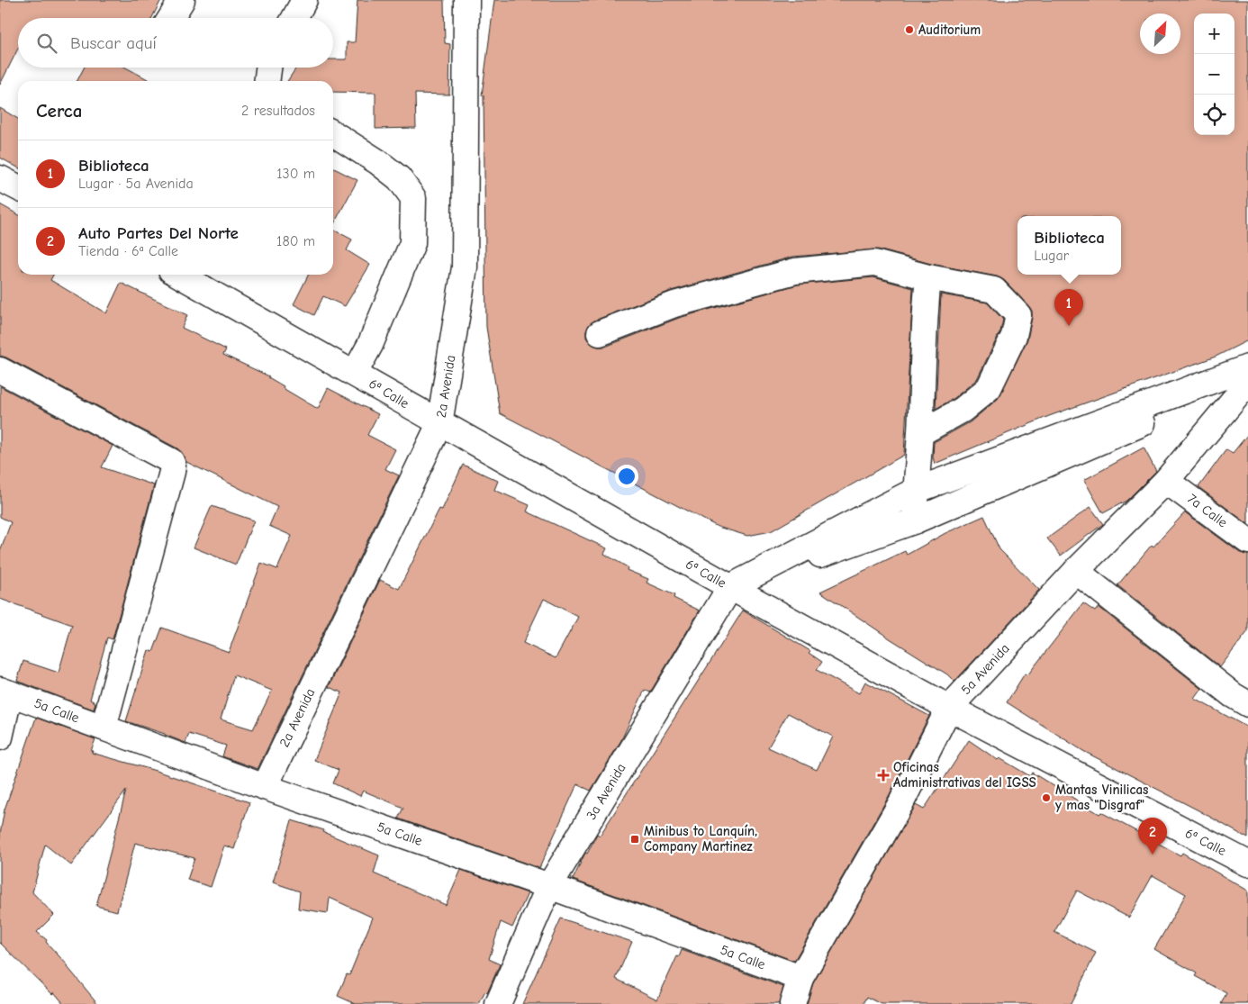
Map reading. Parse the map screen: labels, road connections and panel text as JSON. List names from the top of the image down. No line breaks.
{"streets":{"street":["2a Avenida","6ª Calle","7a Calle","5a Avenida","5a Calle","3a Avenida"]},"crossings":[["2a Avenida","6ª Calle"],["2a Avenida","5a Calle"],["6ª Calle","5a Avenida"],["6ª Calle","3a Avenida"],["7a Calle","5a Avenida"],["5a Avenida","5a Calle"],["5a Calle","3a Avenida"]],"places":{"other":["Auditorium","Mantas Vinilicas y mas \"Disgraf\""],"health":["Oficinas Administrativas del IGSS"],"transit":["Minibus to Lanquín, Company Martinez"]},"north":"top right","page":{"map_buttons":["+","−"],"search":"Buscar aquí","heading":["Cerca","2 resultados"],"list":[{"mark":"1","name":"Biblioteca","note":"Lugar · 5a Avenida","value":"130 m"},{"mark":"2","name":"Auto Partes Del Norte","note":"Tienda · 6ª Calle","value":"180 m"}],"popup":["Biblioteca","Lugar"],"pins":["1","2"]}}
